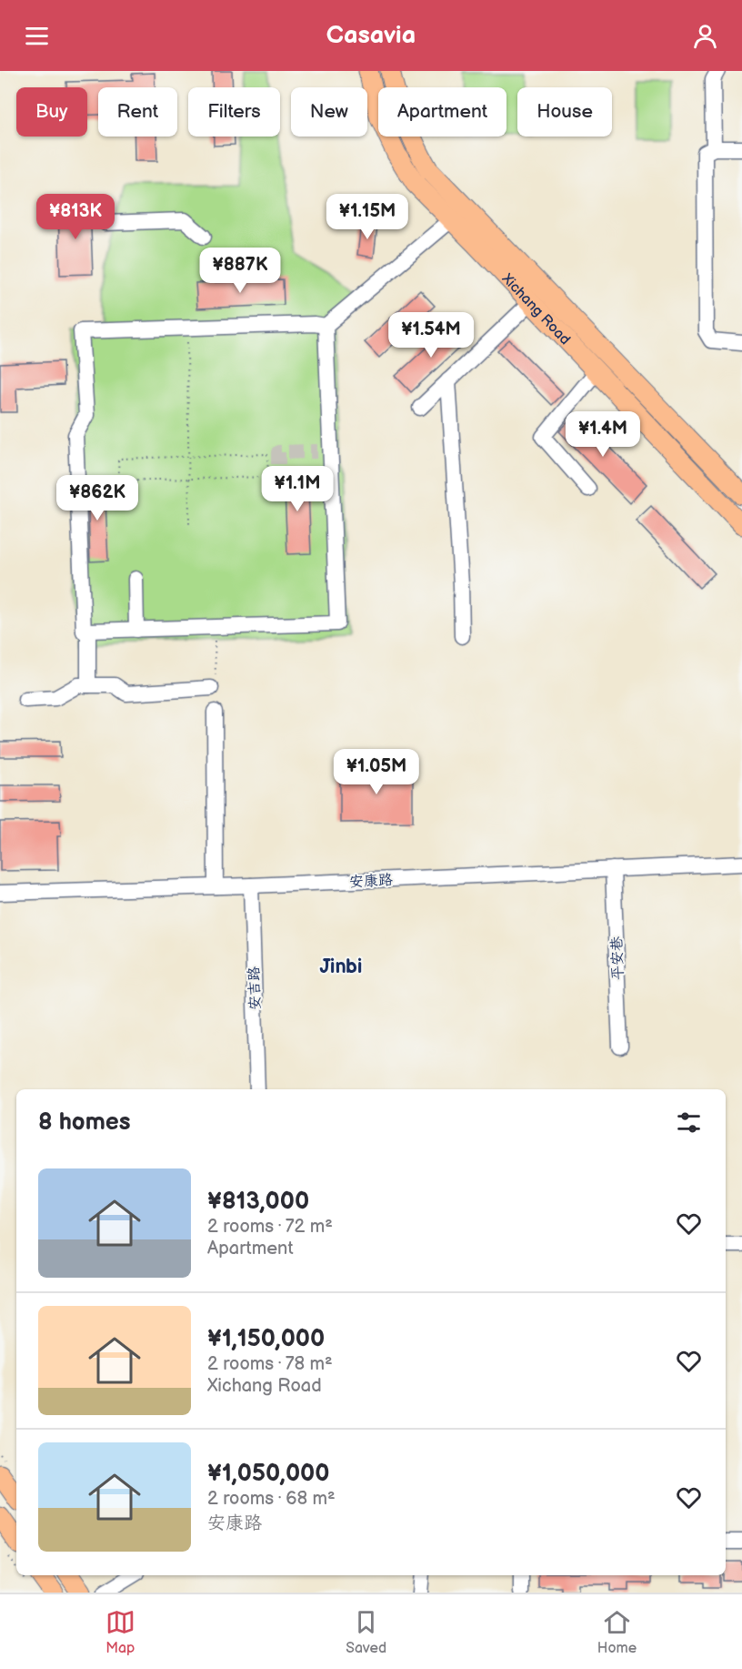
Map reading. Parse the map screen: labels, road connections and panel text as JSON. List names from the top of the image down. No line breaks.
{"streets":{"main road":["Xichang Road"],"street":["安康路","平安巷","安吉路"]},"crossings":[["安康路","平安巷"],["安康路","安吉路"]],"districts":["Jinbi"],"page":{"header":"Casavia","chip":["Buy","Rent","Filters","New","Apartment","House"],"price":["¥813K","¥1.15M","¥887K","¥1.54M","¥1.4M","¥1.1M","¥862K","¥1.05M"],"heading":"8 homes","list":[{"name":"¥813,000","note":"2 rooms · 72 m² · Apartment"},{"name":"¥1,150,000","note":"2 rooms · 78 m² · Xichang Road"},{"name":"¥1,050,000","note":"2 rooms · 68 m² · 安康路"}],"tabs":["Map","Saved","Home"]}}
